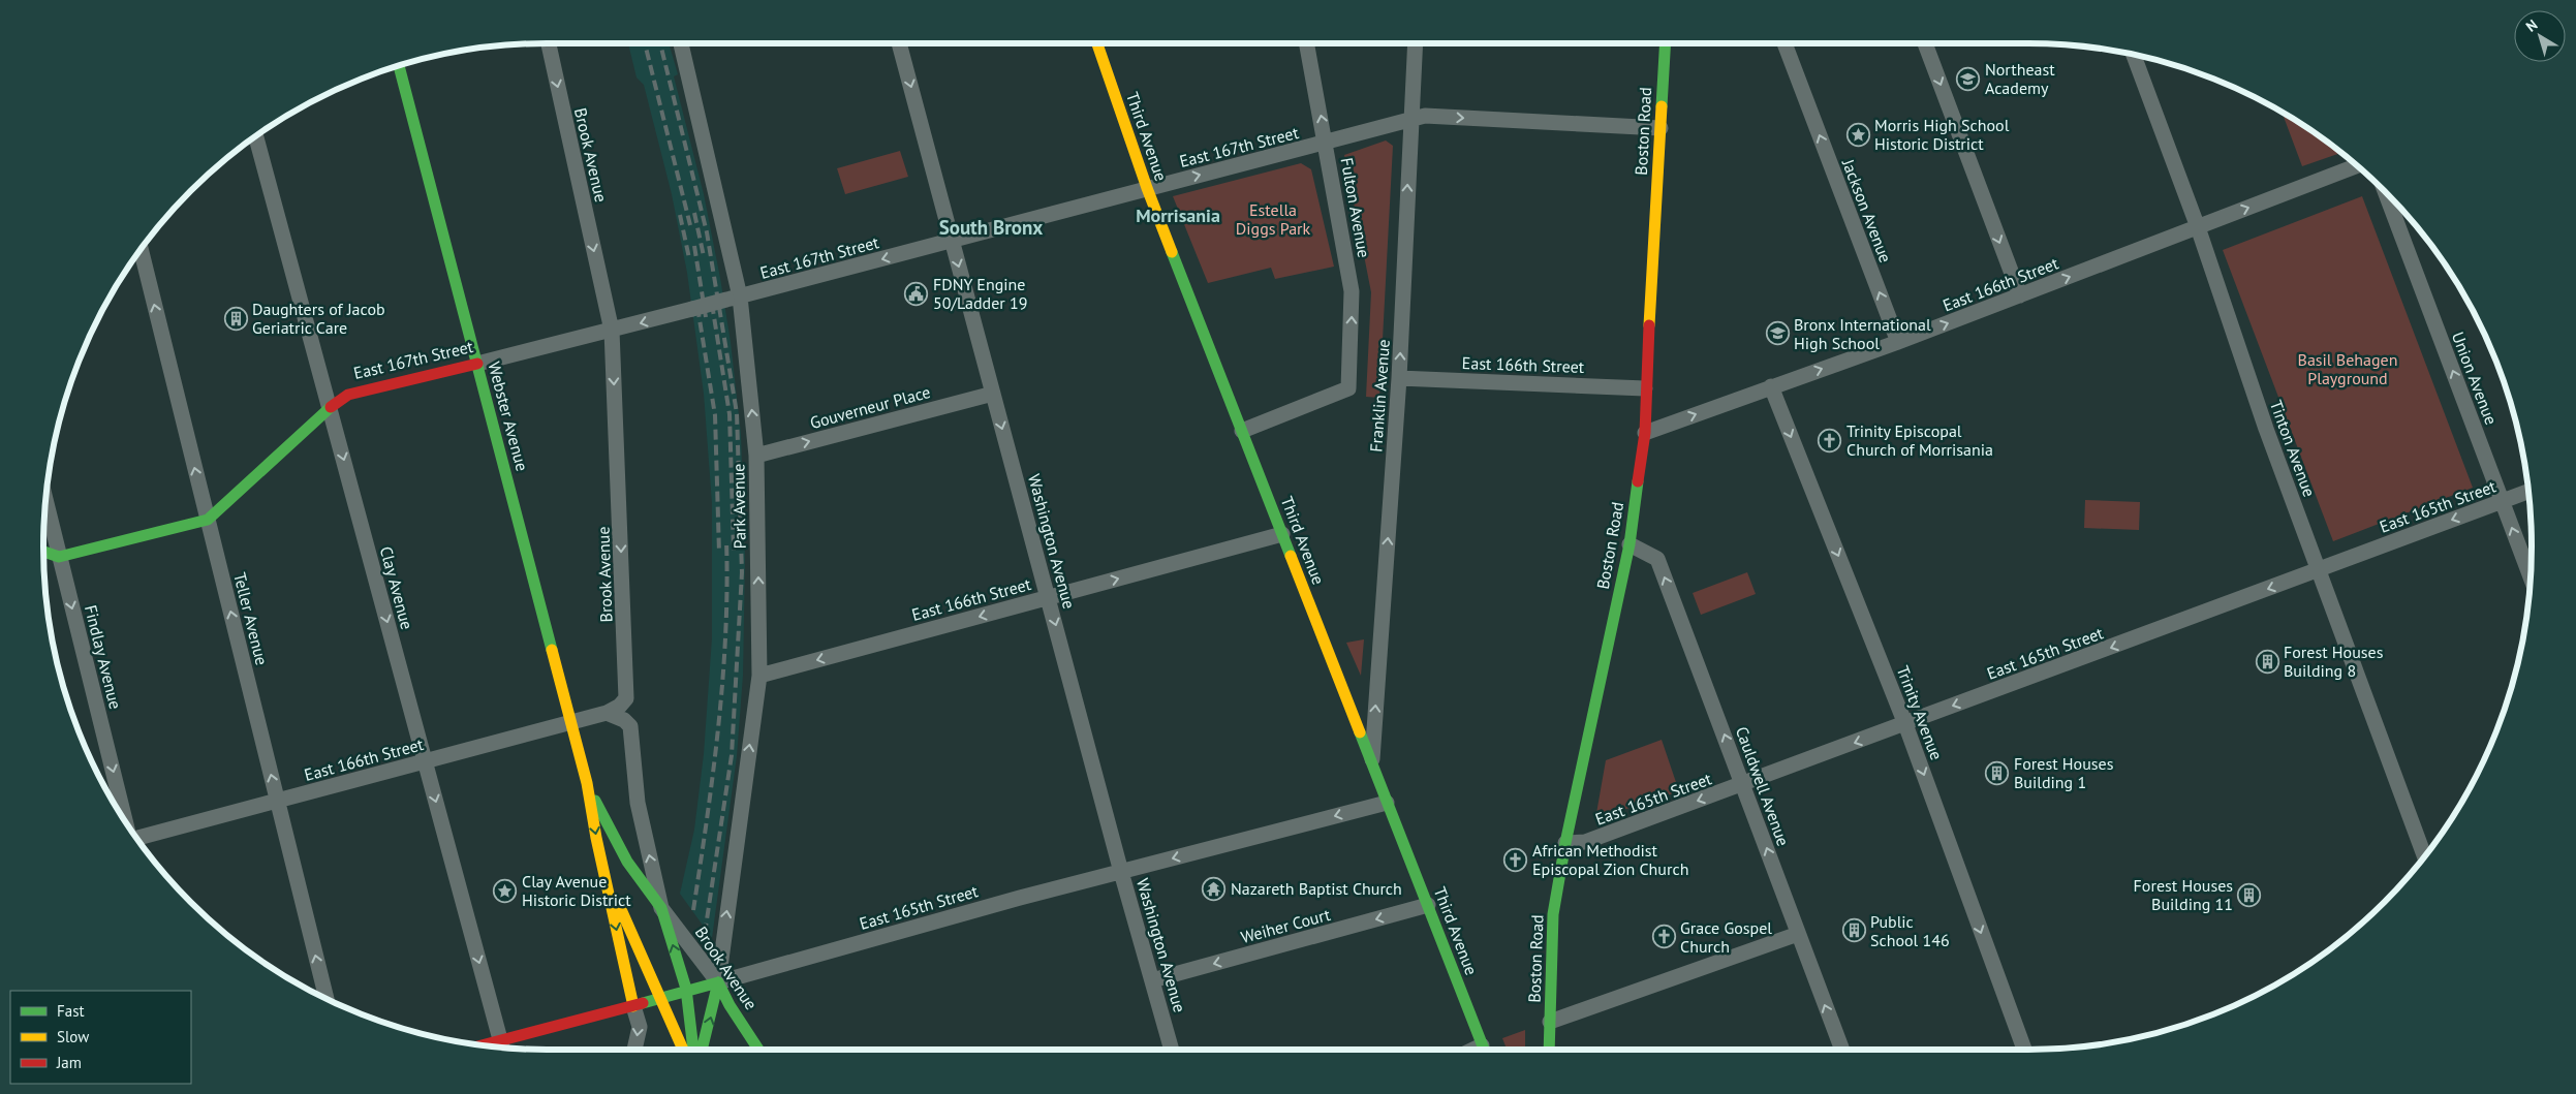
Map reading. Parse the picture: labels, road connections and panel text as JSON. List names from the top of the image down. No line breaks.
{"streets":{"main road":["Boston Road","Third Avenue","East 167th Street","Brook Avenue","Webster Avenue","East 165th Street"],"street":["Fulton Avenue","Jackson Avenue","East 166th Street","Union Avenue","Franklin Avenue","Gouverneur Place","Tinton Avenue","Park Avenue","Washington Avenue","Clay Avenue","Teller Avenue","Findlay Avenue","Trinity Avenue","Cauldwell Avenue","Weiher Court"]},"crossings":[["Boston Road","East 167th Street"],["Boston Road","East 166th Street"],["Boston Road","East 165th Street"],["Boston Road","Cauldwell Avenue"],["Third Avenue","East 167th Street"],["Third Avenue","Fulton Avenue"],["Third Avenue","East 166th Street"],["Third Avenue","Franklin Avenue"],["Third Avenue","East 165th Street"],["Third Avenue","Weiher Court"],["East 167th Street","Brook Avenue"],["East 167th Street","Fulton Avenue"],["East 167th Street","Franklin Avenue"],["East 167th Street","Webster Avenue"],["East 167th Street","Park Avenue"],["East 167th Street","Washington Avenue"],["East 167th Street","Clay Avenue"],["East 167th Street","Teller Avenue"],["East 167th Street","Findlay Avenue"],["Brook Avenue","East 166th Street"],["Brook Avenue","Webster Avenue"],["Brook Avenue","Park Avenue"],["Brook Avenue","East 165th Street"],["Jackson Avenue","East 166th Street"],["East 166th Street","Franklin Avenue"],["East 166th Street","Webster Avenue"],["East 166th Street","Tinton Avenue"],["East 166th Street","Park Avenue"],["East 166th Street","Washington Avenue"],["East 166th Street","Clay Avenue"],["East 166th Street","Teller Avenue"],["East 166th Street","Trinity Avenue"],["Union Avenue","East 165th Street"],["Gouverneur Place","Park Avenue"],["Gouverneur Place","Washington Avenue"],["Webster Avenue","East 165th Street"],["Tinton Avenue","East 165th Street"],["Park Avenue","East 165th Street"],["East 165th Street","Washington Avenue"],["East 165th Street","Clay Avenue"],["East 165th Street","Trinity Avenue"],["East 165th Street","Cauldwell Avenue"],["Washington Avenue","Weiher Court"]],"one_way":["Fulton Avenue","Union Avenue","Franklin Avenue","Gouverneur Place","Park Avenue","East 165th Street","Washington Avenue","Clay Avenue","Teller Avenue","Findlay Avenue","Trinity Avenue","Cauldwell Avenue","Weiher Court"],"districts":["Morrisania","South Bronx"],"parks":["Estella Diggs Park","Basil Behagen Playground"],"places":{"school or university":["Northeast Academy","Bronx International High School"],"place":["Morris High School Historic District","Clay Avenue Historic District"],"public building":["FDNY Engine 50/Ladder 19"],"building":["Daughters of Jacob Geriatric Care","Forest Houses Building 8","Forest Houses Building 1","Forest Houses Building 11","Public School 146"],"church":["Trinity Episcopal Church of Morrisania","African Methodist Episcopal Zion Church","Grace Gospel Church"],"temple":["Nazareth Baptist Church"]},"legend":["Fast","Slow","Jam"],"north":"top left"}
